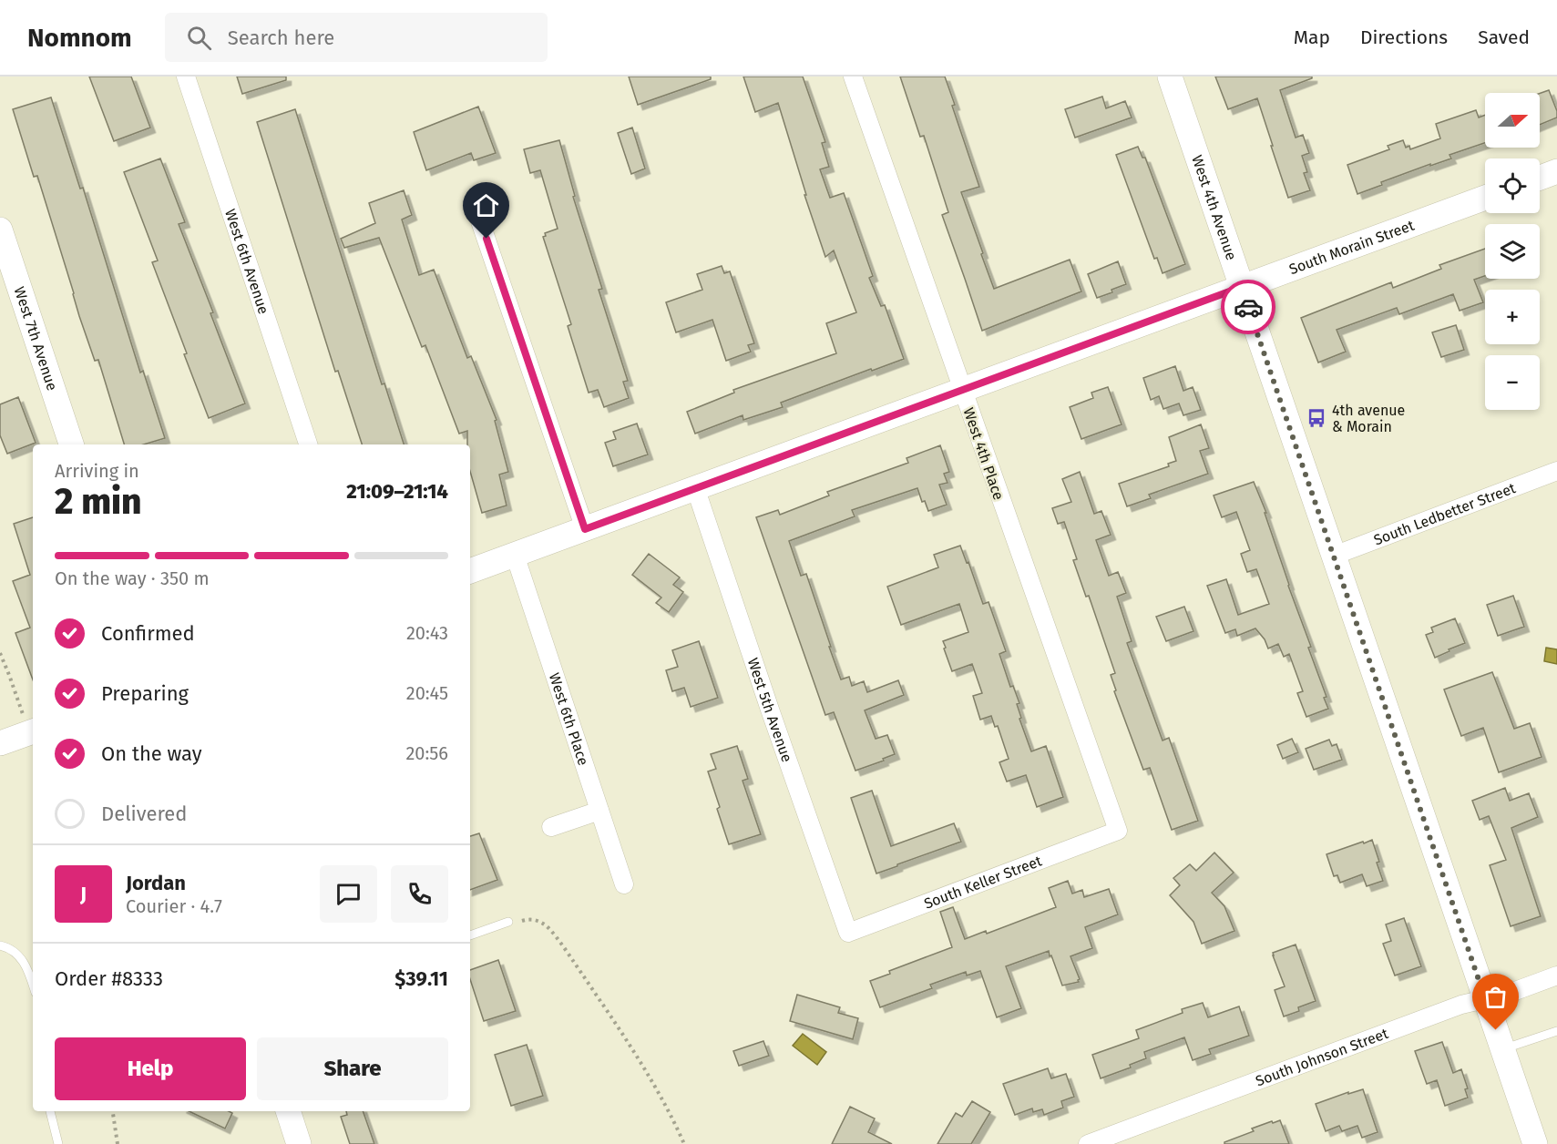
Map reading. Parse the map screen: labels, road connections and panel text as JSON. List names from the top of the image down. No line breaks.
{"streets":{"street":["West 4th Avenue","South Morain Street","West 6th Avenue","West 7th Avenue","West 4th Place","South Ledbetter Street","West 5th Avenue","West 6th Place","South Keller Street","South Johnson Street"]},"crossings":[["West 4th Avenue","South Morain Street"],["West 4th Avenue","South Ledbetter Street"],["West 4th Avenue","South Johnson Street"],["South Morain Street","West 4th Place"],["South Morain Street","West 5th Avenue"],["South Morain Street","West 6th Place"],["West 4th Place","South Keller Street"],["West 5th Avenue","South Keller Street"]],"places":{"bus stop":["4th avenue & Morain"]},"north":"right","page":{"header":"Nomnom","search":"Search here","nav":["Map","Directions","Saved"],"map_buttons":["+","−"],"heading":["2 min","Arriving in","21:09–21:14"],"panel":["Jordan","Courier · 4.7","Order #8333","$39.11"],"bar":"On the way · 350 m","list":[["Confirmed","20:43"],["Preparing","20:45"],["On the way","20:56"],"Delivered"],"round":"J","buttons":["Help","Share"]}}
